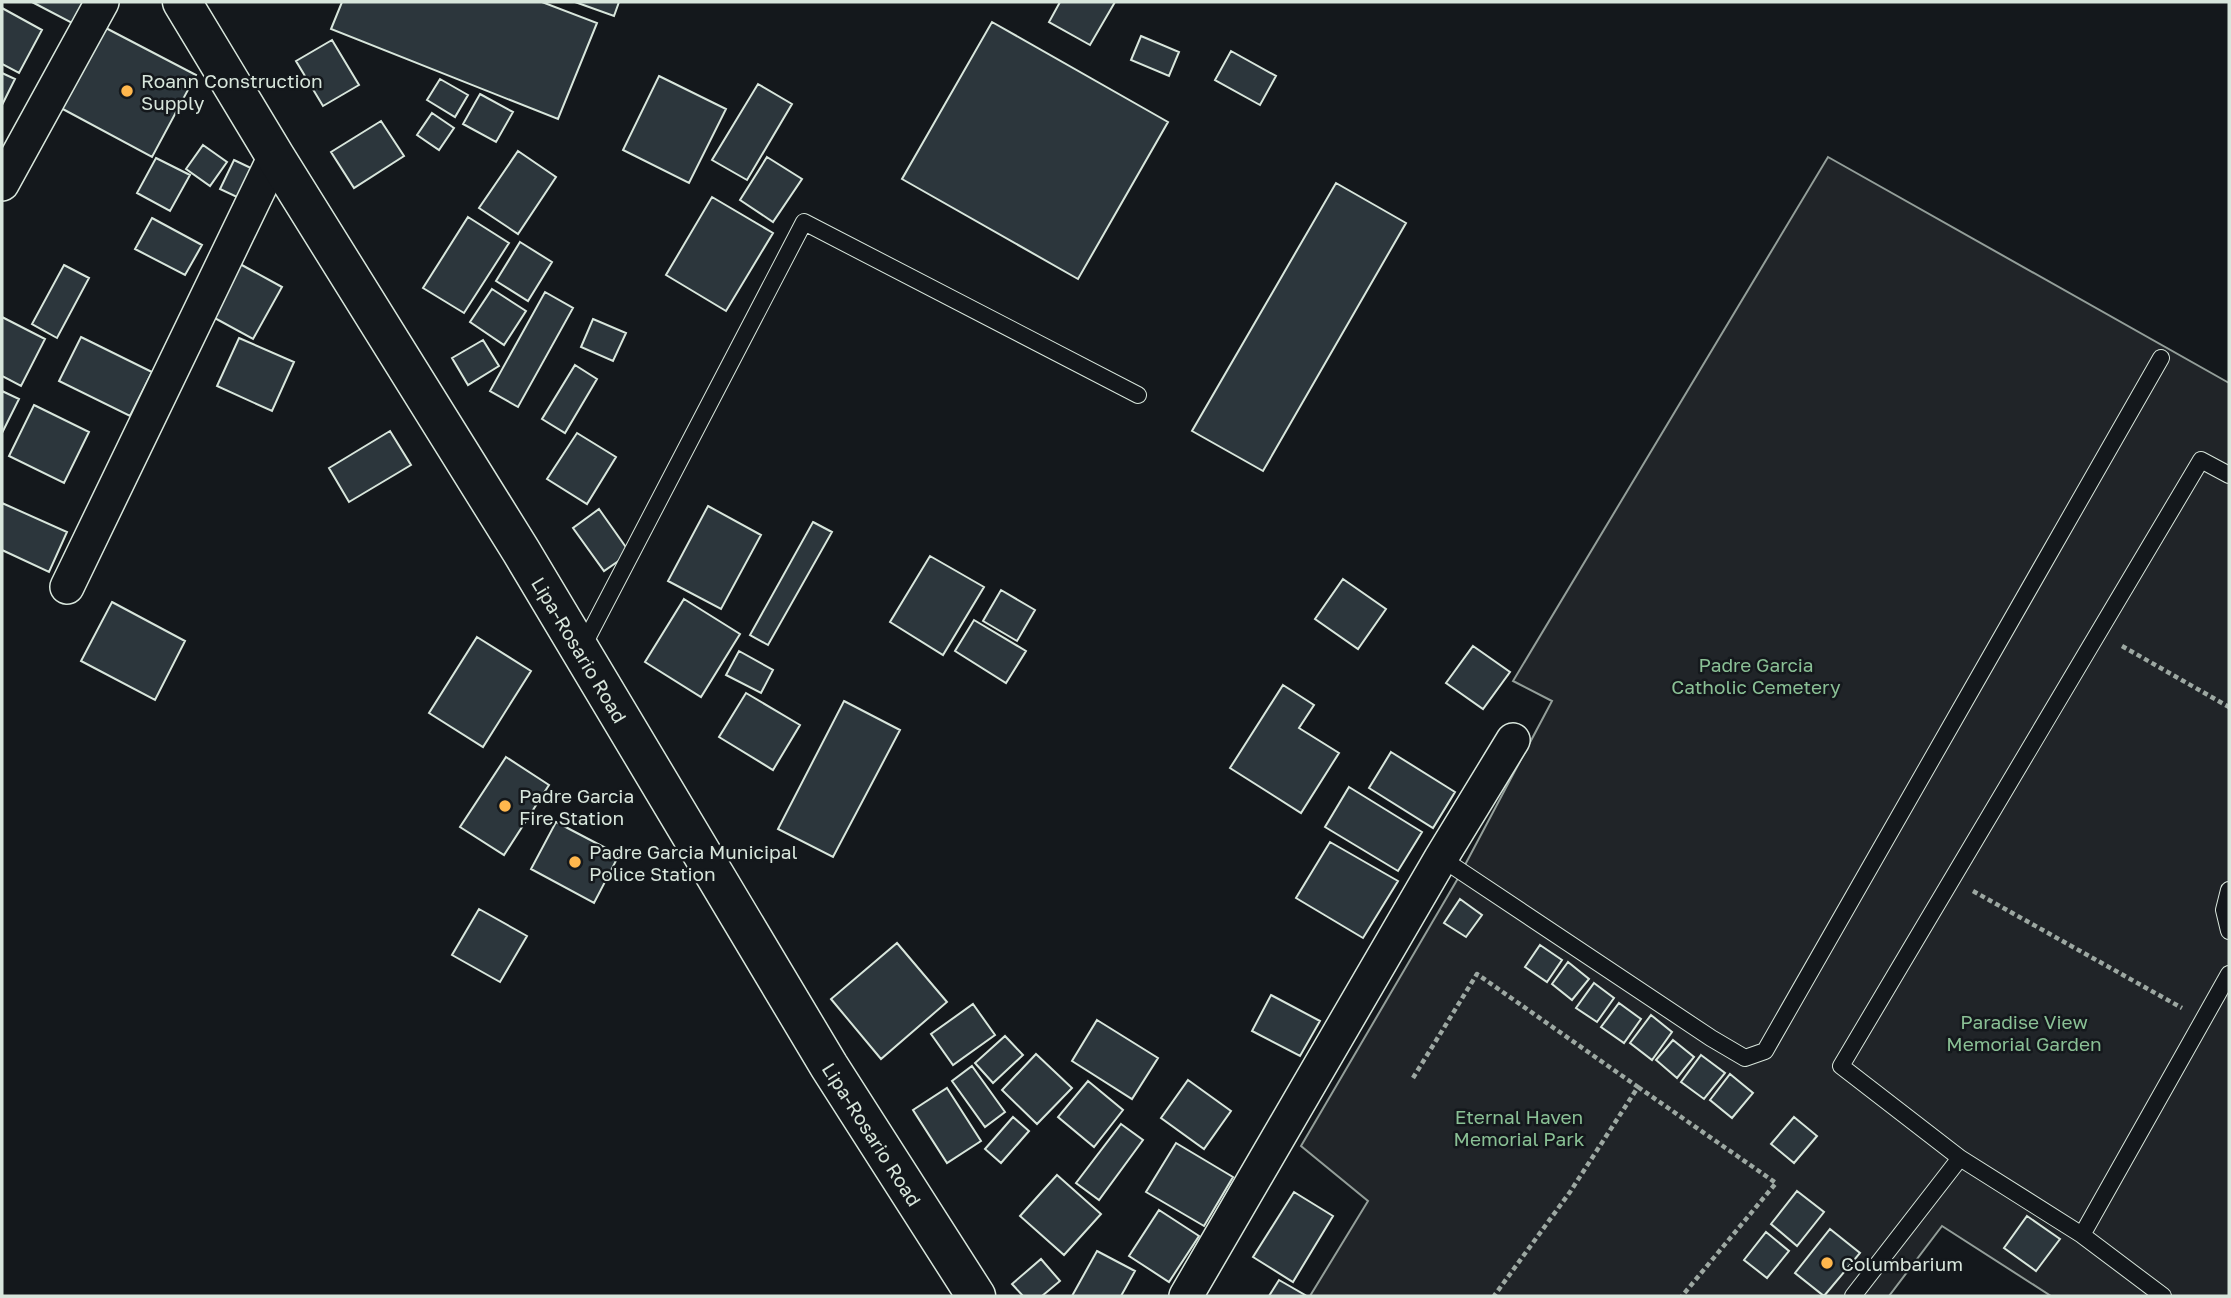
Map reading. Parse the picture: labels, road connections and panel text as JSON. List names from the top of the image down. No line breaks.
{"streets":{"main road":["Lipa-Rosario Road"]},"parks":["Padre Garcia Catholic Cemetery","Paradise View Memorial Garden","Eternal Haven Memorial Park"],"places":["Roann Construction Supply","Padre Garcia Fire Station","Padre Garcia Municipal Police Station","Columbarium"]}
